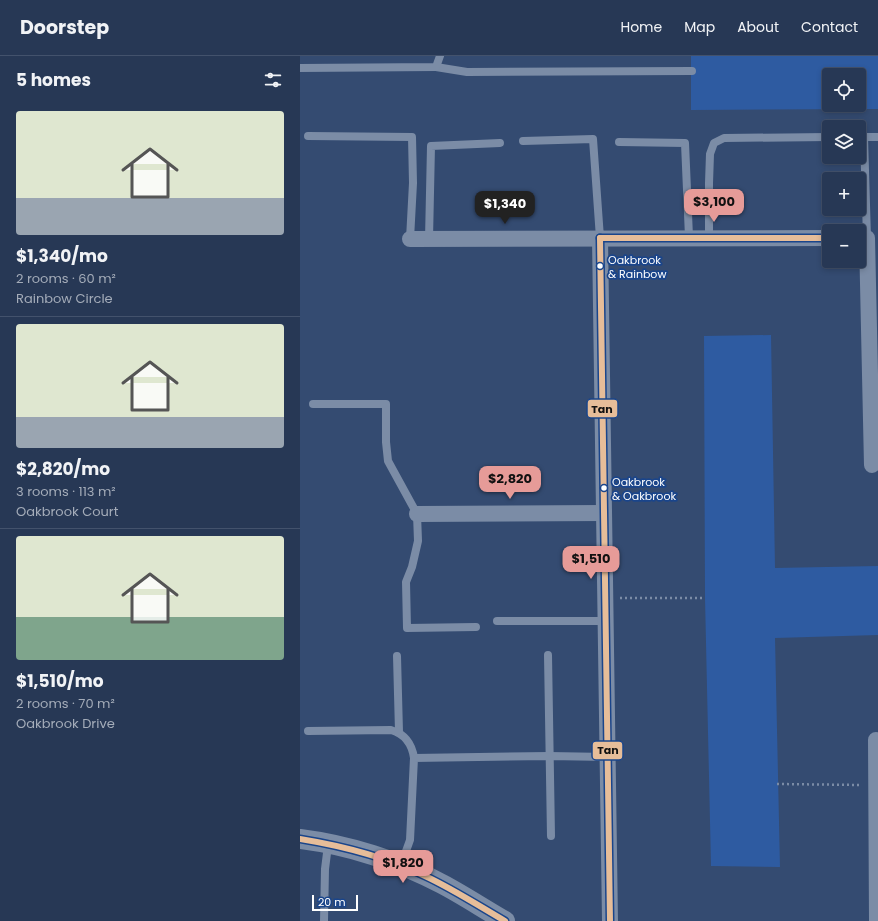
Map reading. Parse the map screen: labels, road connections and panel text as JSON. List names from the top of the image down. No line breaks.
{"places":["Oakbrook & Rainbow","Oakbrook & Oakbrook"],"lines":["transit line Tan"],"scale_bar":"20 m","page":{"header":"Doorstep","nav":["Home","Map","About","Contact"],"heading":"5 homes","map_buttons":["+","−"],"list":[{"name":"$1,340/mo","note":"2 rooms · 60 m² · Rainbow Circle"},{"name":"$2,820/mo","note":"3 rooms · 113 m² · Oakbrook Court"},{"name":"$1,510/mo","note":"2 rooms · 70 m² · Oakbrook Drive"}],"price":["$3,100","$1,340","$2,820","$1,510","$1,820"],"scale":"20 m"}}
